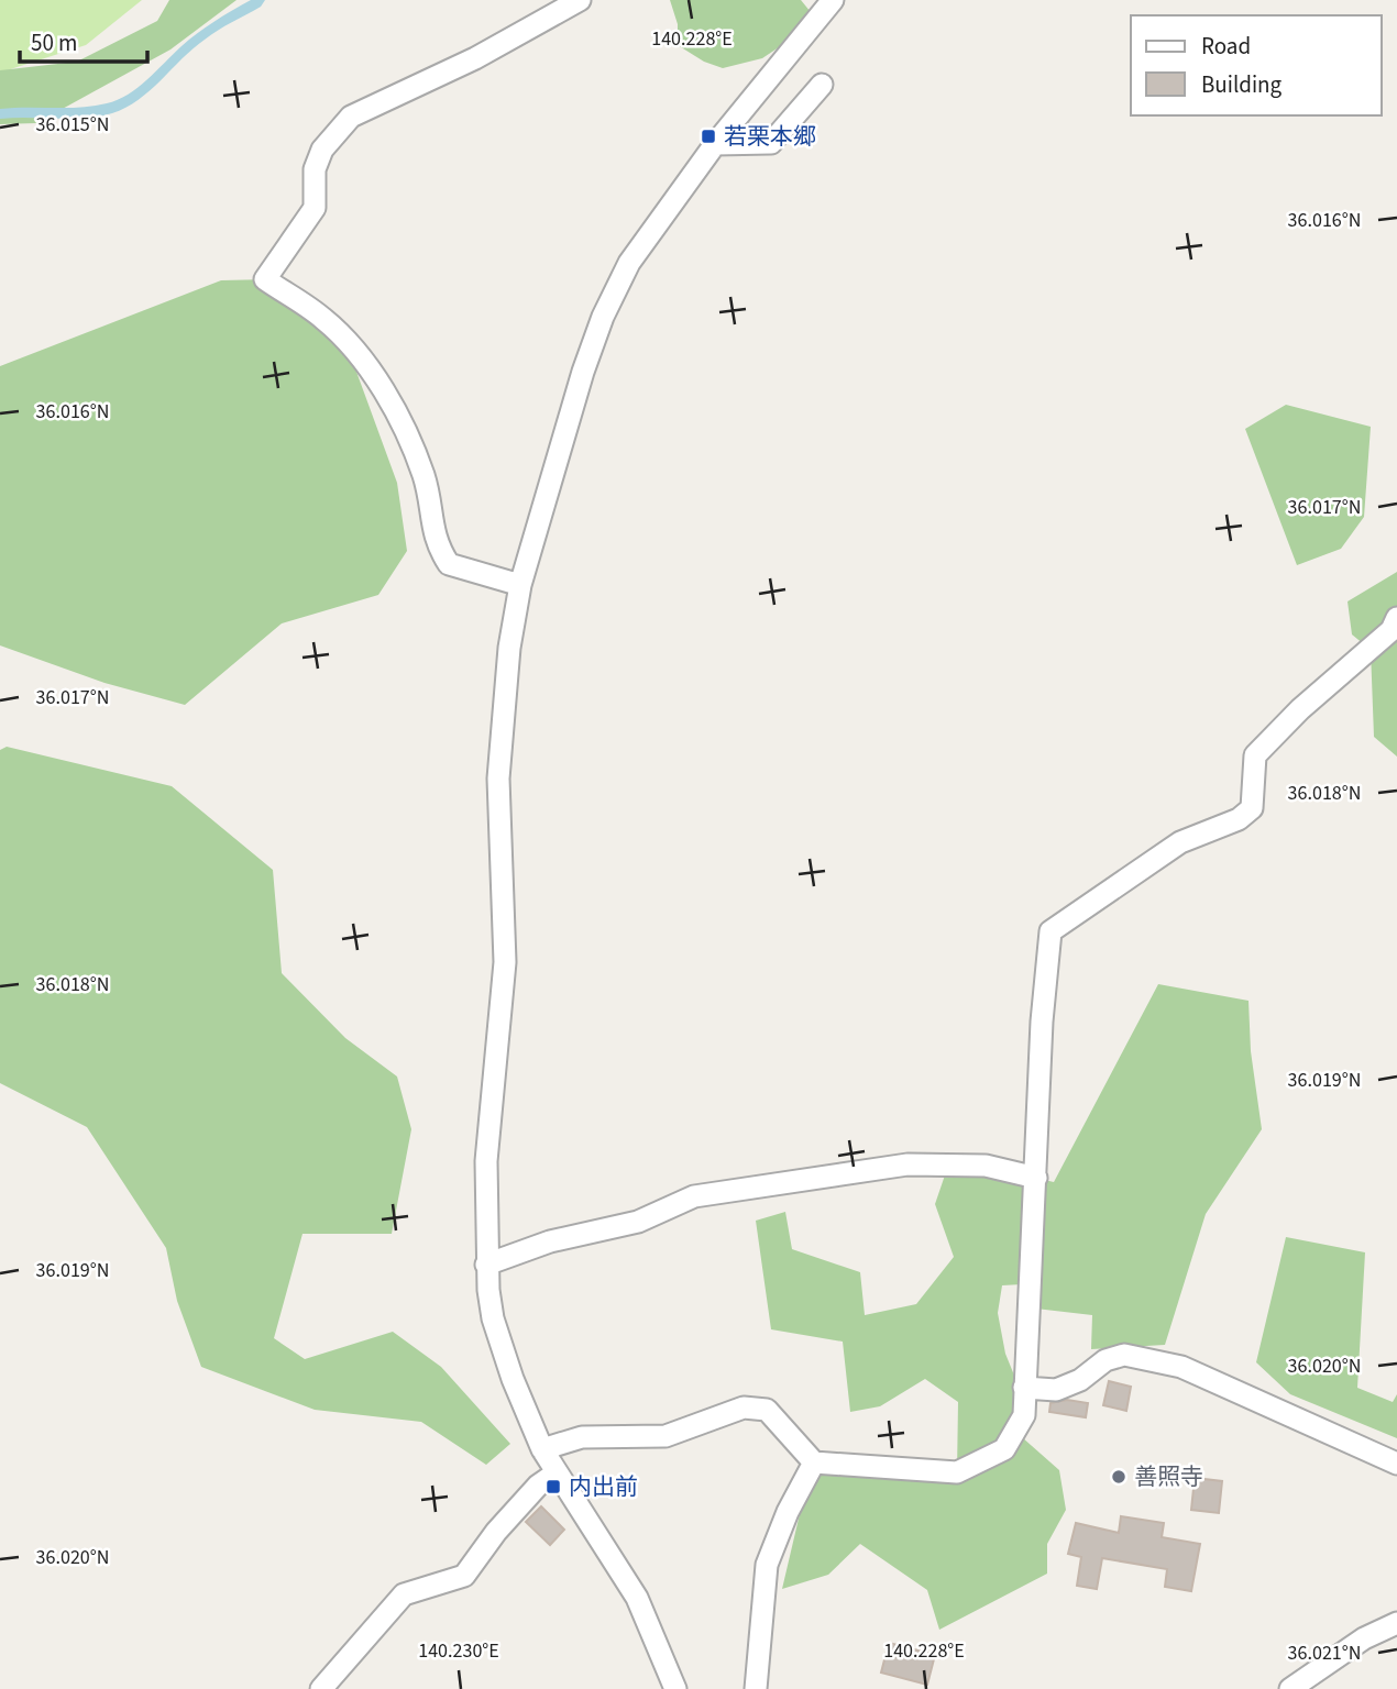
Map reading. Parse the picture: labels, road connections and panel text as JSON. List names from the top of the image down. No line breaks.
{"places":{"transit":["若栗本郷","内出前"],"other":["善照寺"]},"legend":["Road","Building"],"scale_bar":"50 m","coordinates":["140.228°E","36.015°N","36.016°N","36.017°N","36.018°N","36.019°N","36.020°N","140.230°E","36.021°N"]}
